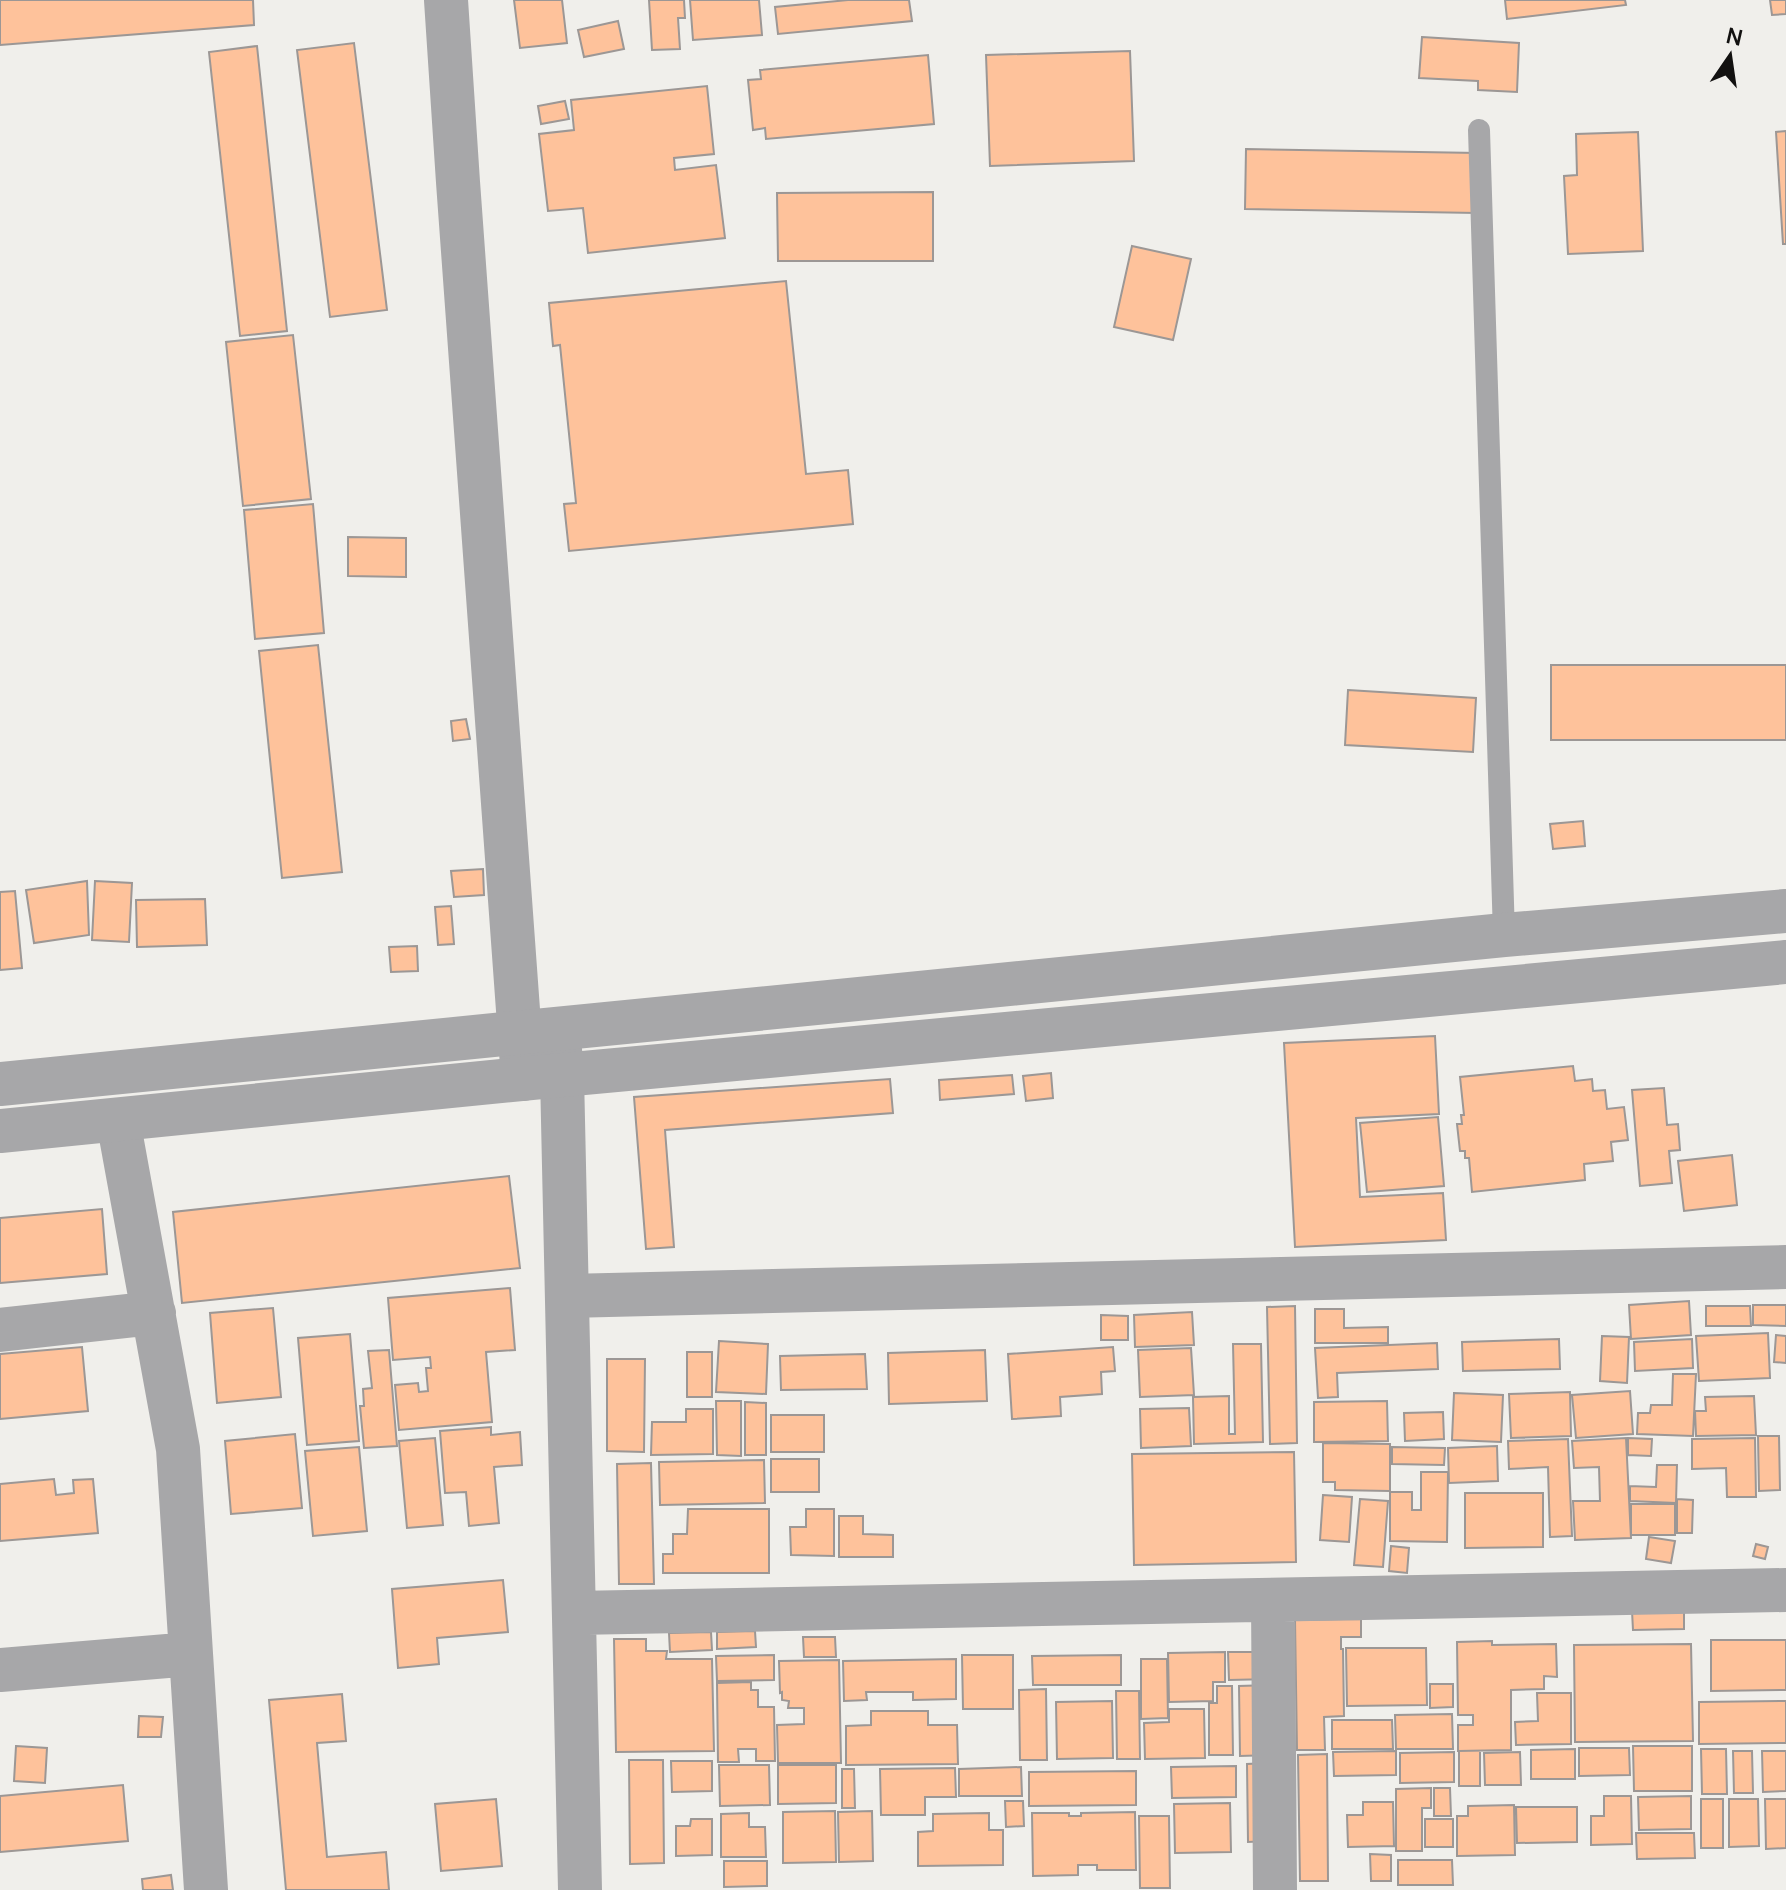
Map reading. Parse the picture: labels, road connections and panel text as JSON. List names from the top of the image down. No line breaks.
{"north":"top"}
